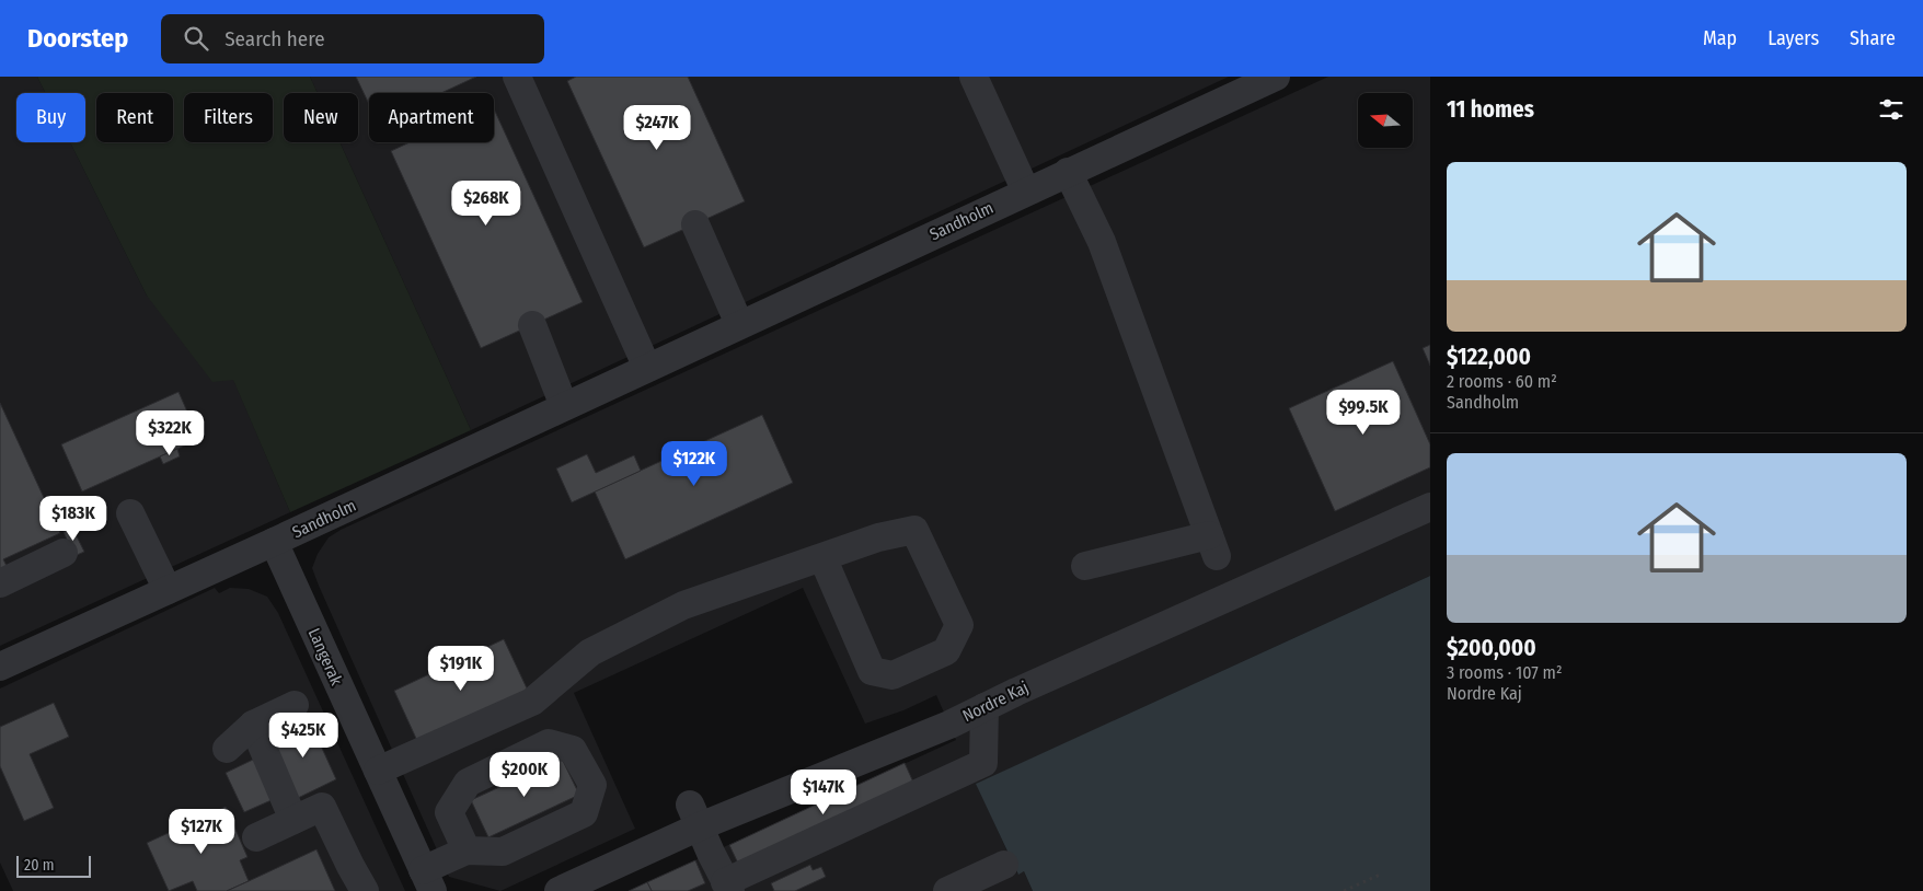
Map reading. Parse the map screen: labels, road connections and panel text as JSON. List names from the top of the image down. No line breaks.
{"streets":{"street":["Sandholm","Langerak","Nordre Kaj"]},"crossings":[["Sandholm","Langerak"]],"scale_bar":"20 m","north":"left","page":{"header":"Doorstep","search":"Search here","nav":["Map","Layers","Share"],"heading":"11 homes","chip":["Buy","Rent","Filters","New","Apartment"],"price":["$247K","$268K","$99.5K","$322K","$122K","$183K","$191K","$425K","$200K","$147K","$127K"],"list":[{"name":"$122,000","note":"2 rooms · 60 m² · Sandholm"},{"name":"$200,000","note":"3 rooms · 107 m² · Nordre Kaj"}],"scale":"20 m"}}
